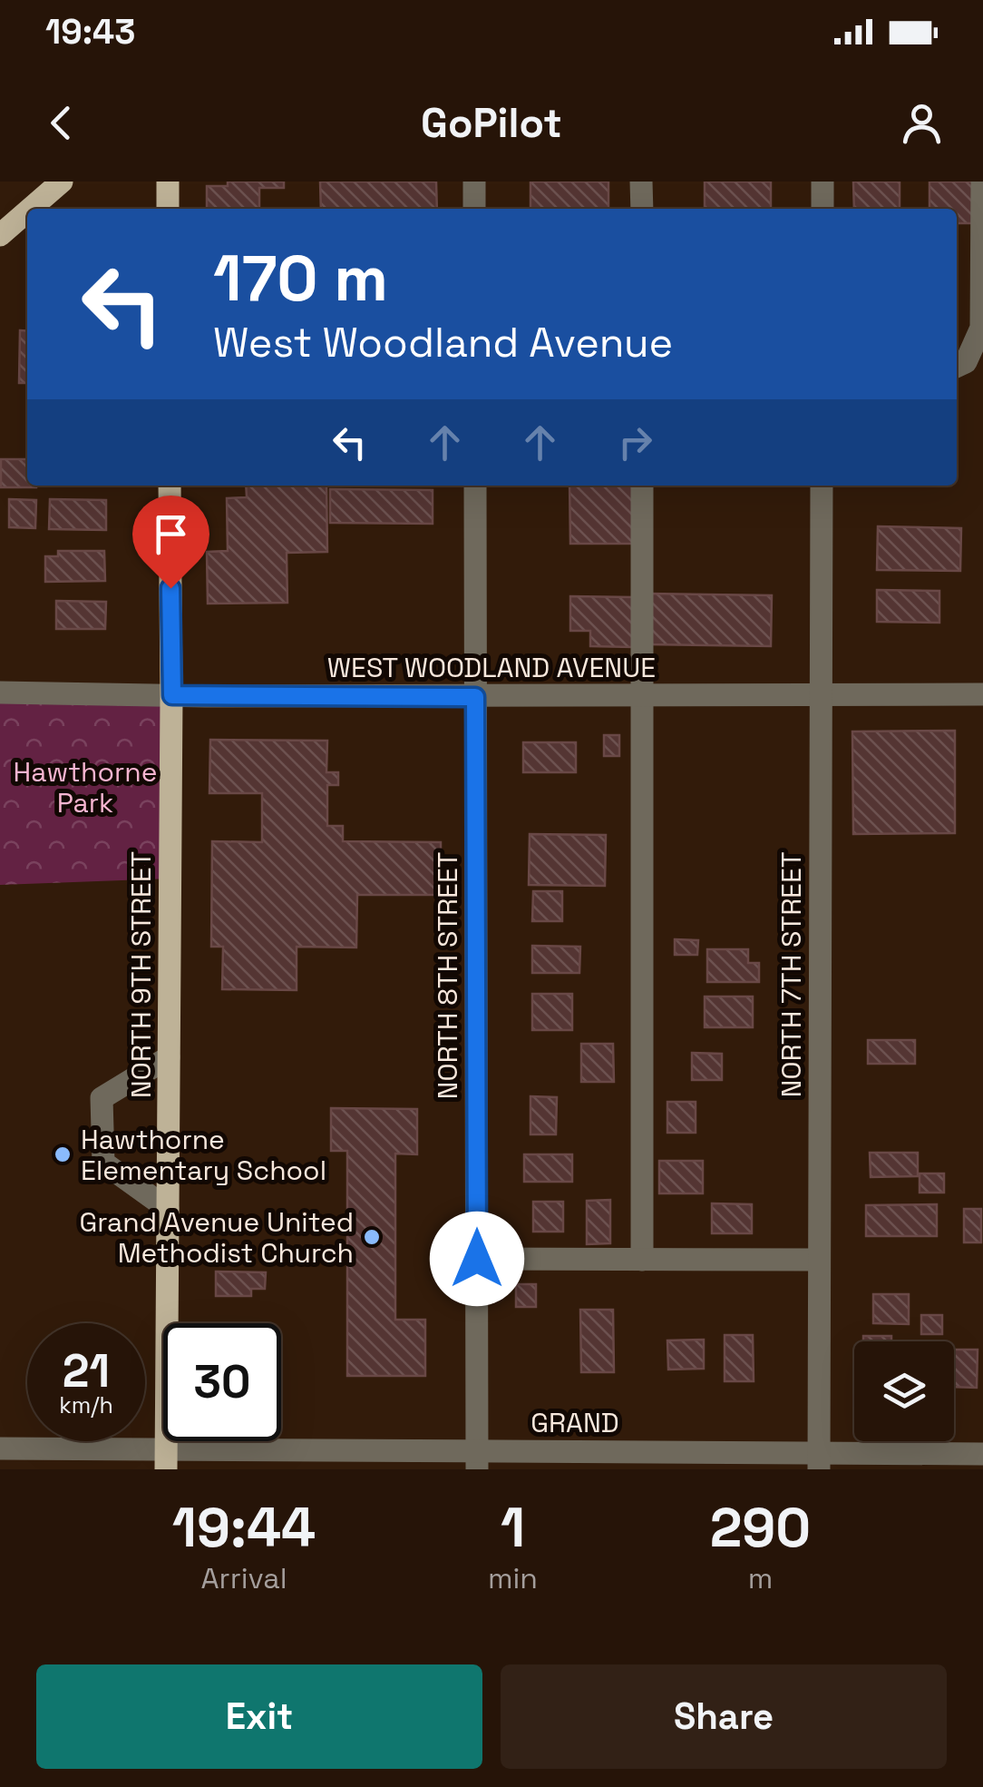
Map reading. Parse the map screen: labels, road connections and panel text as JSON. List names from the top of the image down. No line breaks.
{"streets":{"main road":["NORTH 9TH STREET"],"street":["WEST WOODLAND AVENUE","NORTH 7TH STREET","NORTH 8TH STREET","GRAND"]},"crossings":[["WEST WOODLAND AVENUE","NORTH 9TH STREET"],["WEST WOODLAND AVENUE","NORTH 7TH STREET"],["WEST WOODLAND AVENUE","NORTH 8TH STREET"],["NORTH 9TH STREET","GRAND"],["NORTH 7TH STREET","GRAND"],["NORTH 8TH STREET","GRAND"]],"parks":["Hawthorne Park"],"places":["Hawthorne Elementary School","Grand Avenue United Methodist Church"],"page":{"status":"19:43","header":"GoPilot","turn":["170 m","West Woodland Avenue"],"speed":"21 km/h","limit":"30","eta":["19:44","Arrival","1","min","290","m"],"buttons":["Exit","Share"]}}
